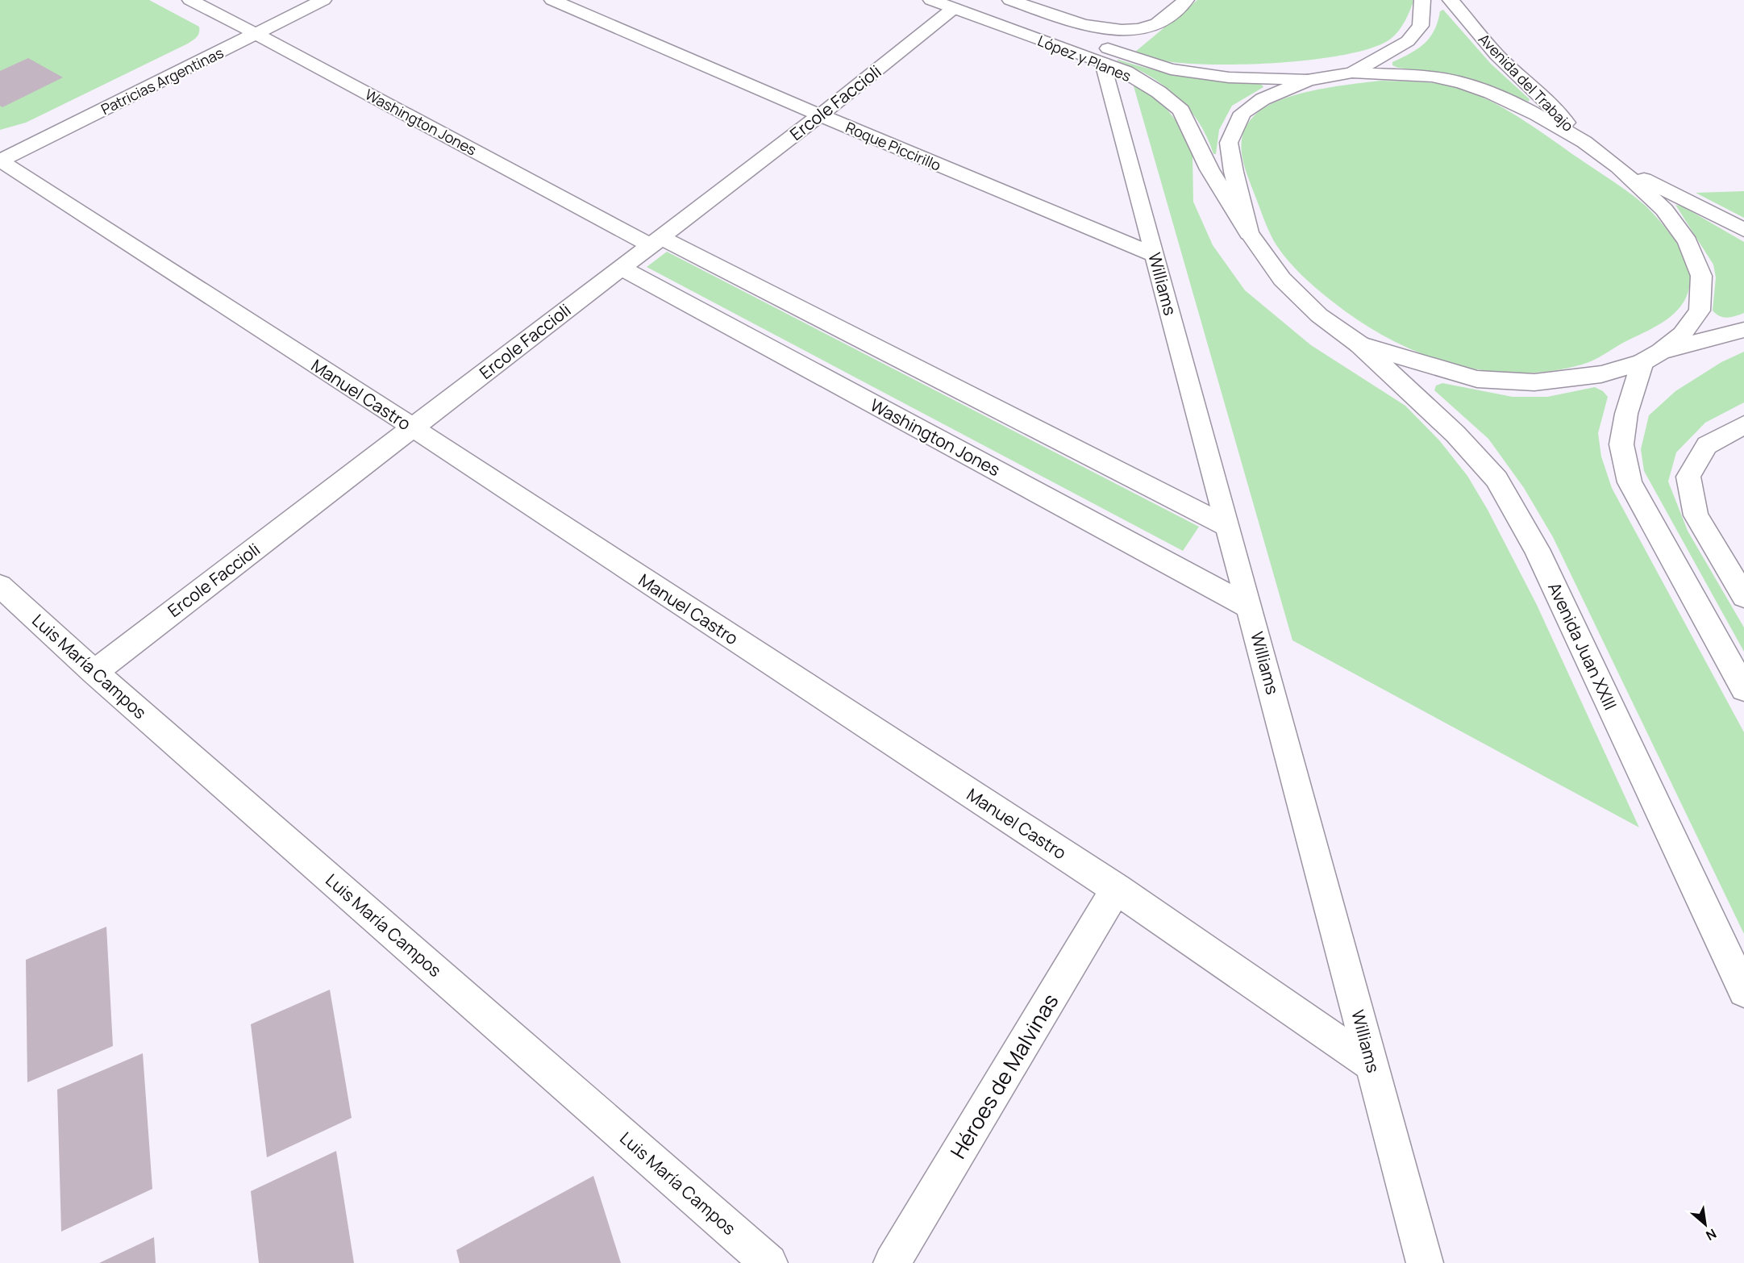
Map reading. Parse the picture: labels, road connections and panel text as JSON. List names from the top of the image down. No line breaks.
{"streets":{"street":["López y Planes","Patricias Argentinas","Avenida del Trabajo","Ercole Faccioli","Washington Jones","Roque Piccirillo","Williams","Manuel Castro","Avenida Juan XXIII","Luis María Campos","Héroes de Malvinas"]},"crossings":[["López y Planes","Ercole Faccioli"],["López y Planes","Williams"],["López y Planes","Avenida Juan XXIII"],["Patricias Argentinas","Washington Jones"],["Patricias Argentinas","Manuel Castro"],["Ercole Faccioli","Washington Jones"],["Ercole Faccioli","Roque Piccirillo"],["Ercole Faccioli","Manuel Castro"],["Ercole Faccioli","Luis María Campos"],["Washington Jones","Williams"],["Roque Piccirillo","Williams"],["Williams","Manuel Castro"],["Manuel Castro","Héroes de Malvinas"]],"north":"bottom right"}
